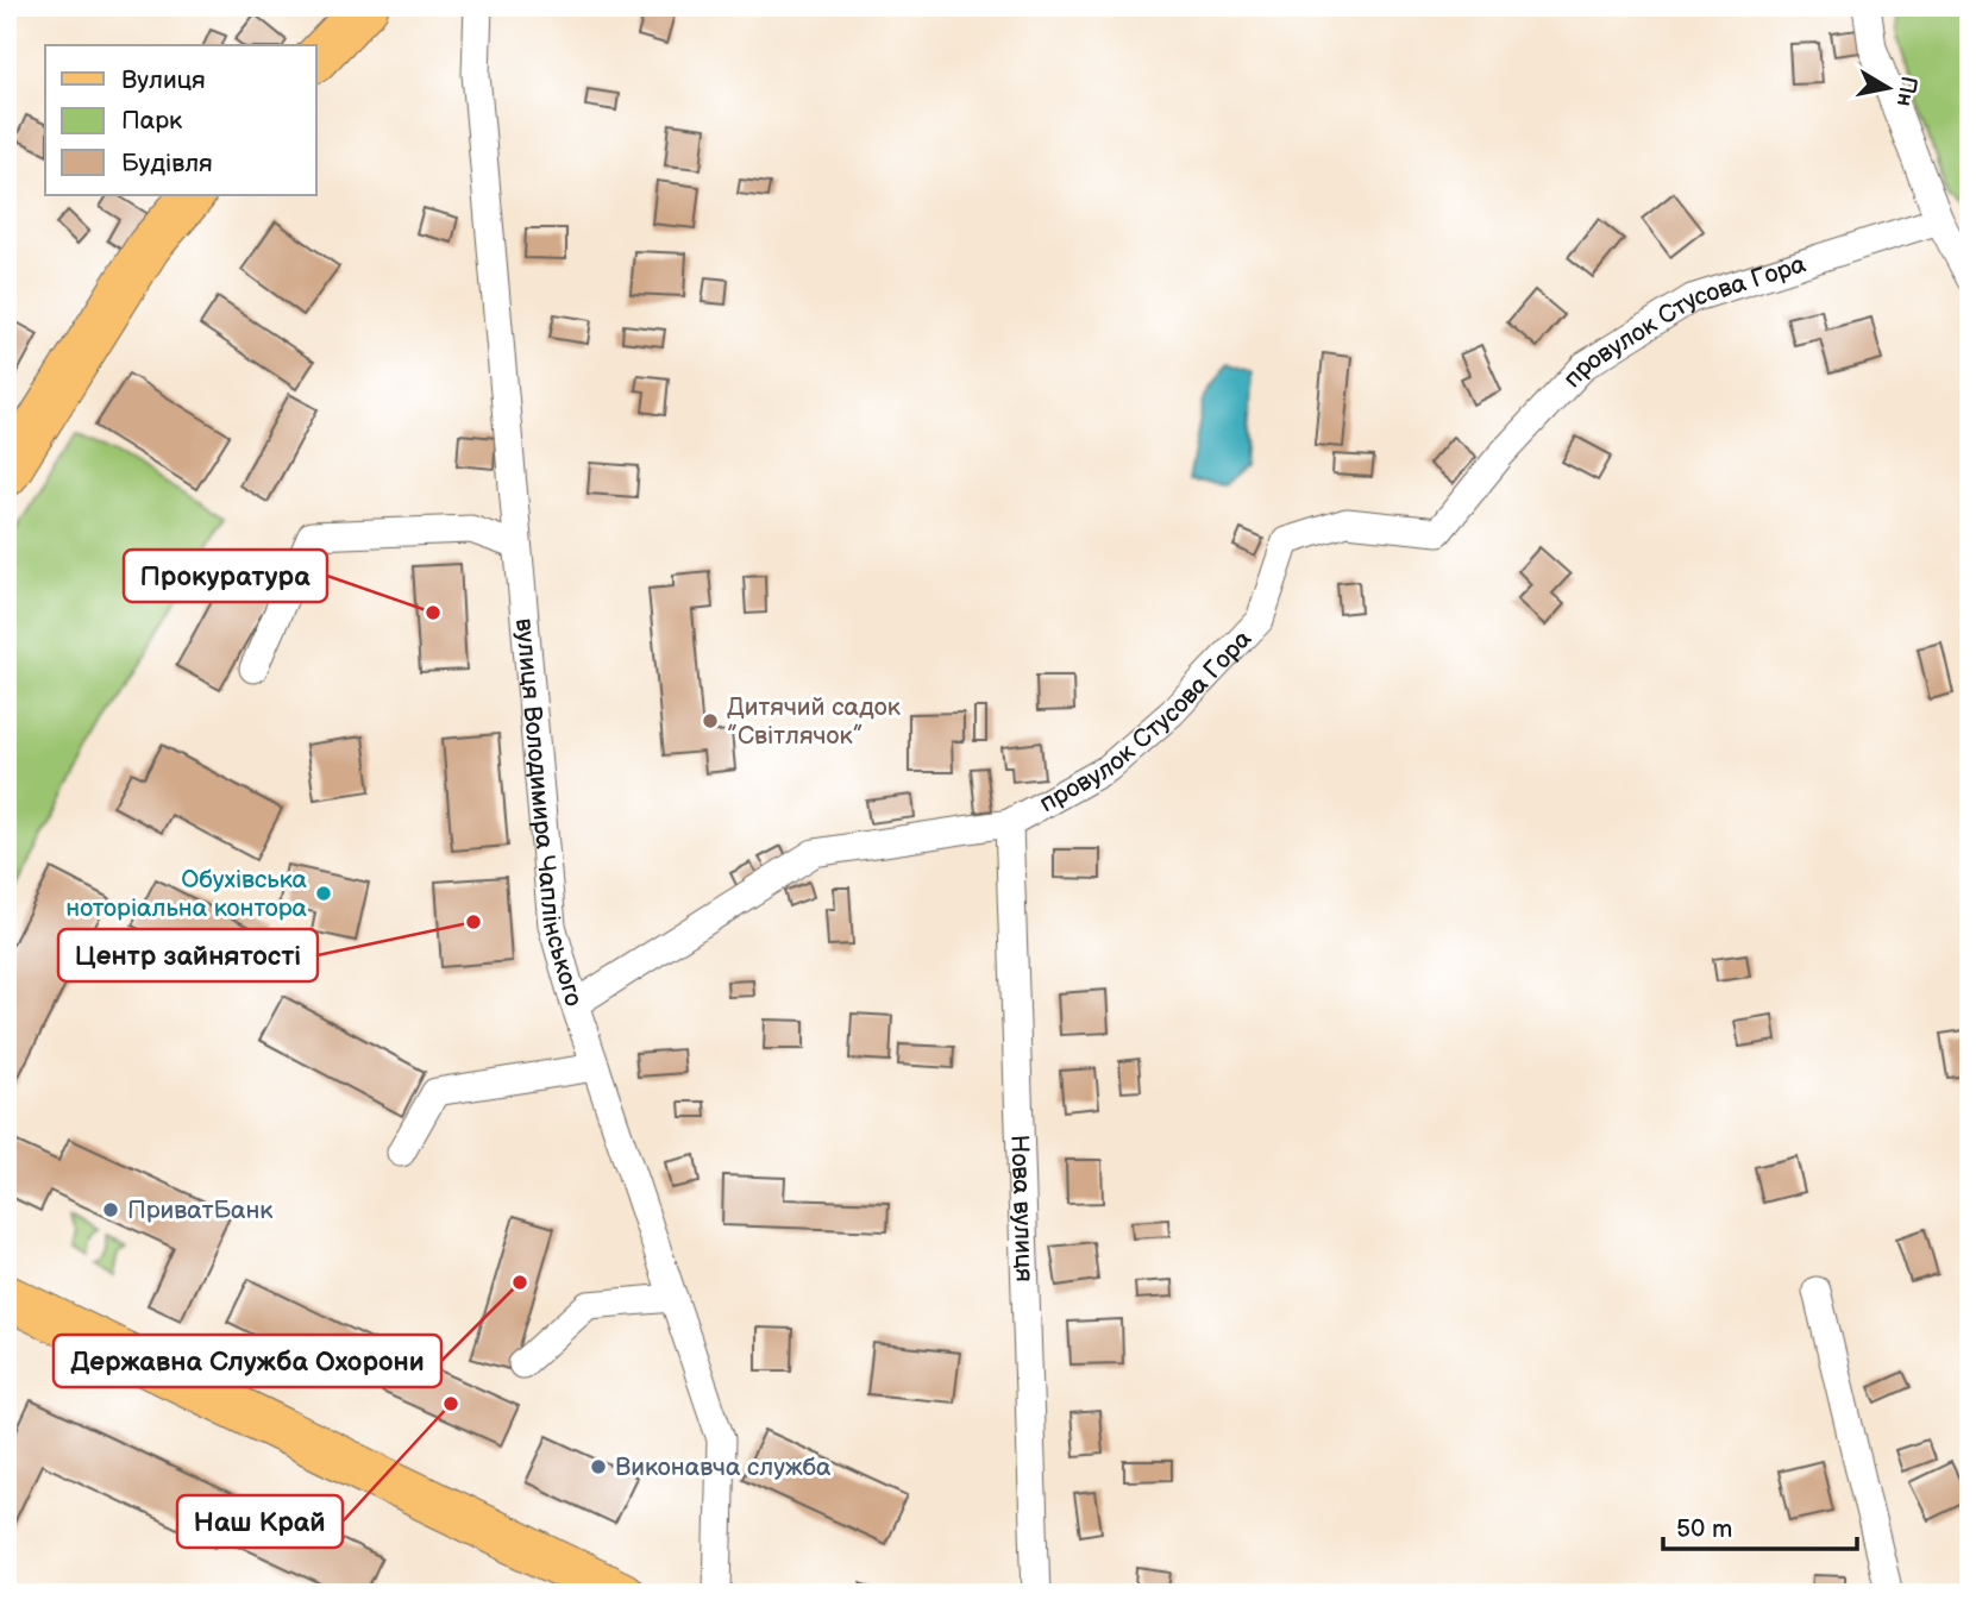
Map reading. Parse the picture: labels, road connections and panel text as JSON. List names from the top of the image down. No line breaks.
{"streets":{"street":["провулок Стусова Гора","вулиця Володимира Чаплінського","Нова вулиця"]},"crossings":[["провулок Стусова Гора","вулиця Володимира Чаплінського"],["провулок Стусова Гора","Нова вулиця"]],"places":["Прокуратура","Дитячий садок ”Світлячок”","Обухівська ноторіальна контора","Центр зайнятості","ПриватБанк","Державна Служба Охорони","Наш Край","Виконавча служба"],"legend":["Вулиця","Парк","Будівля"],"scale_bar":"50 m","north":"right"}
